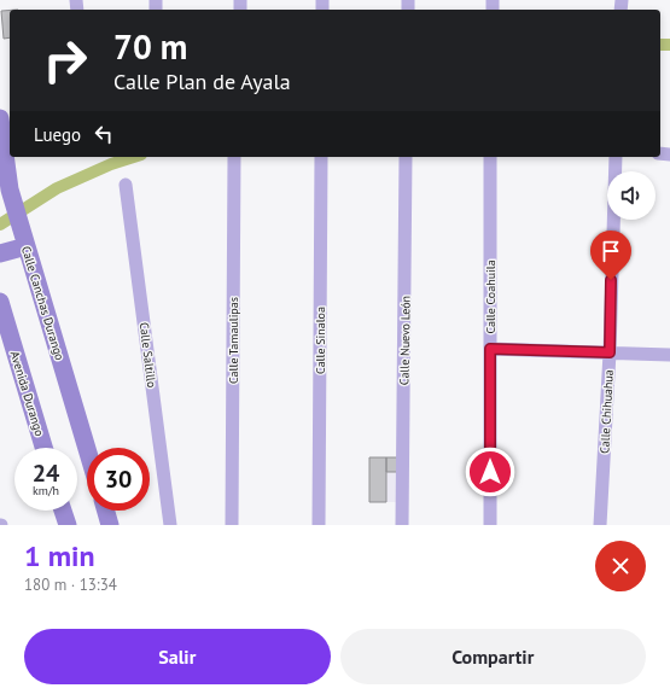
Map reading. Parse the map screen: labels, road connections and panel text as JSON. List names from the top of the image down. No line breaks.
{"streets":{"main road":["Calle Canchas Durango","Avenida Durango"],"street":["Calle Coahuila","Calle Tamaulipas","Calle Sinaloa","Calle Nuevo León","Calle Saltillo","Calle Chihuahua"]},"page":{"turn":["70 m","Calle Plan de Ayala"],"then":"Luego","speed":"24 km/h","limit":"30","heading":["1 min","180 m · 13:34"],"buttons":["Salir","Compartir"]}}
